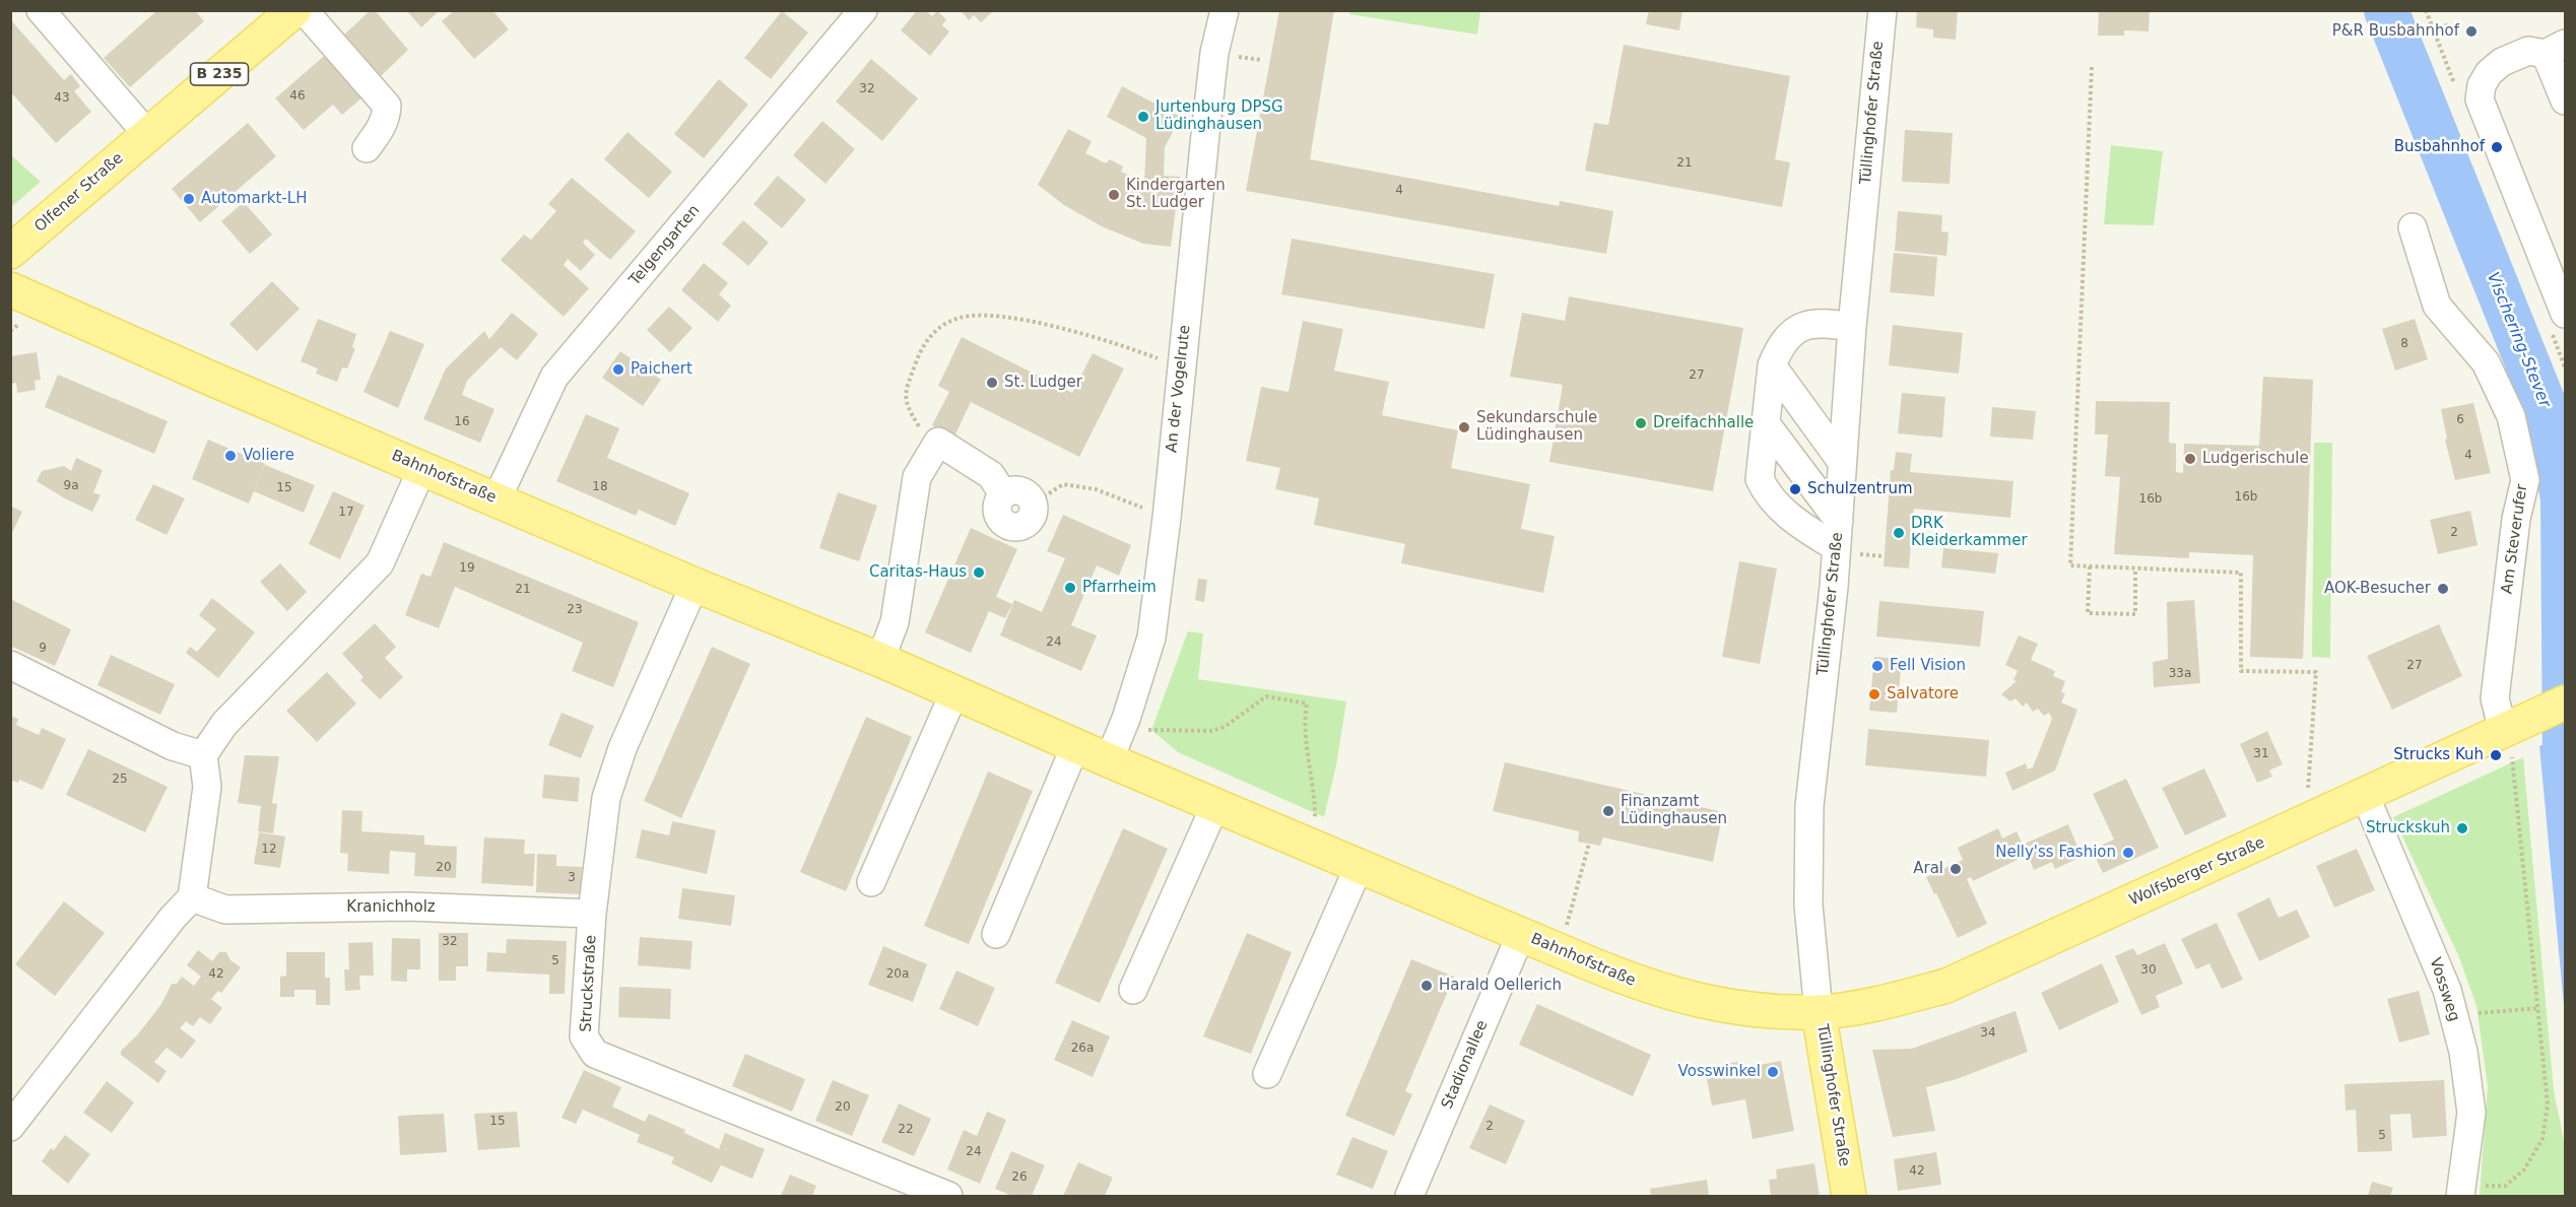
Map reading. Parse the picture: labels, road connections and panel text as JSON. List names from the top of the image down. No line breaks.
{"streets":{"main road":["B 235","Tüllinghofer Straße","Olfener Straße","Bahnhofstraße","Wolfsberger Straße"],"street":["Telgengarten","An der Vogelrute","Am Steverufer","Kranichholz","Struckstraße","Vossweg","Stadionallee"]},"crossings":[["Tüllinghofer Straße","Bahnhofstraße"],["Tüllinghofer Straße","Wolfsberger Straße"],["Telgengarten","Bahnhofstraße"],["An der Vogelrute","Bahnhofstraße"],["Bahnhofstraße","Wolfsberger Straße"],["Bahnhofstraße","Struckstraße"],["Bahnhofstraße","Stadionallee"],["Am Steverufer","Wolfsberger Straße"],["Wolfsberger Straße","Vossweg"],["Kranichholz","Struckstraße"]],"water":["Vischering-Stever"],"places":["P&R Busbahnhof","Jurtenburg DPSG Lüdinghausen","Busbahnhof","Kindergarten St. Ludger","Automarkt-LH","Paichert","St. Ludger","Dreifachhalle","Sekundarschule Lüdinghausen","Voliere","Ludgerischule","Schulzentrum","DRK Kleiderkammer","Caritas-Haus","Pfarrheim","AOK-Besucher","Fell Vision","Salvatore","Strucks Kuh","Finanzamt Lüdinghausen","Struckskuh","Nelly'ss Fashion","Aral","Harald Oellerich","Vosswinkel"],"house_numbers":["32","46","43","21","4","8","27","6","16","4","9a","18","15","16b","16b","17","2","19","21","23","24","9","27","33a","31","25","12","20","3","32","5","30","42","20a","34","26a","20","15","2","22","5","24","42","26"]}
